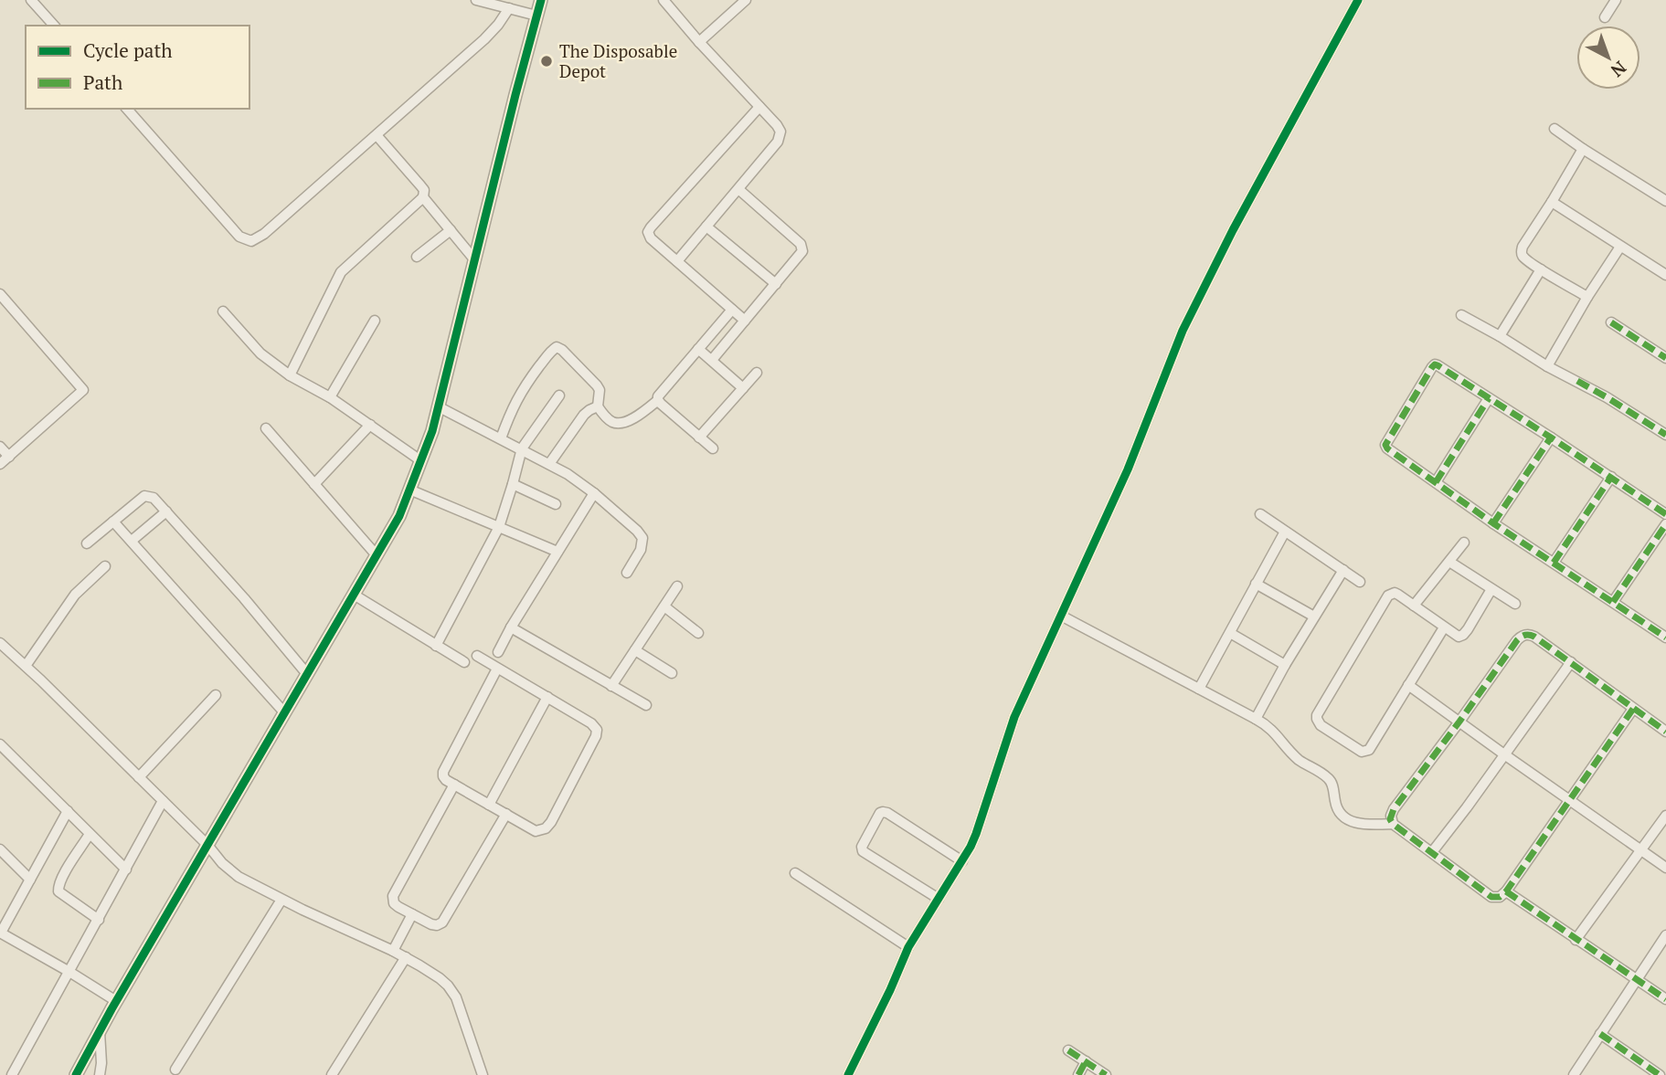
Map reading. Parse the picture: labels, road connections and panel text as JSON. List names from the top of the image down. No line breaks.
{"places":["The Disposable Depot"],"legend":["Cycle path","Path"],"north":"bottom right"}
